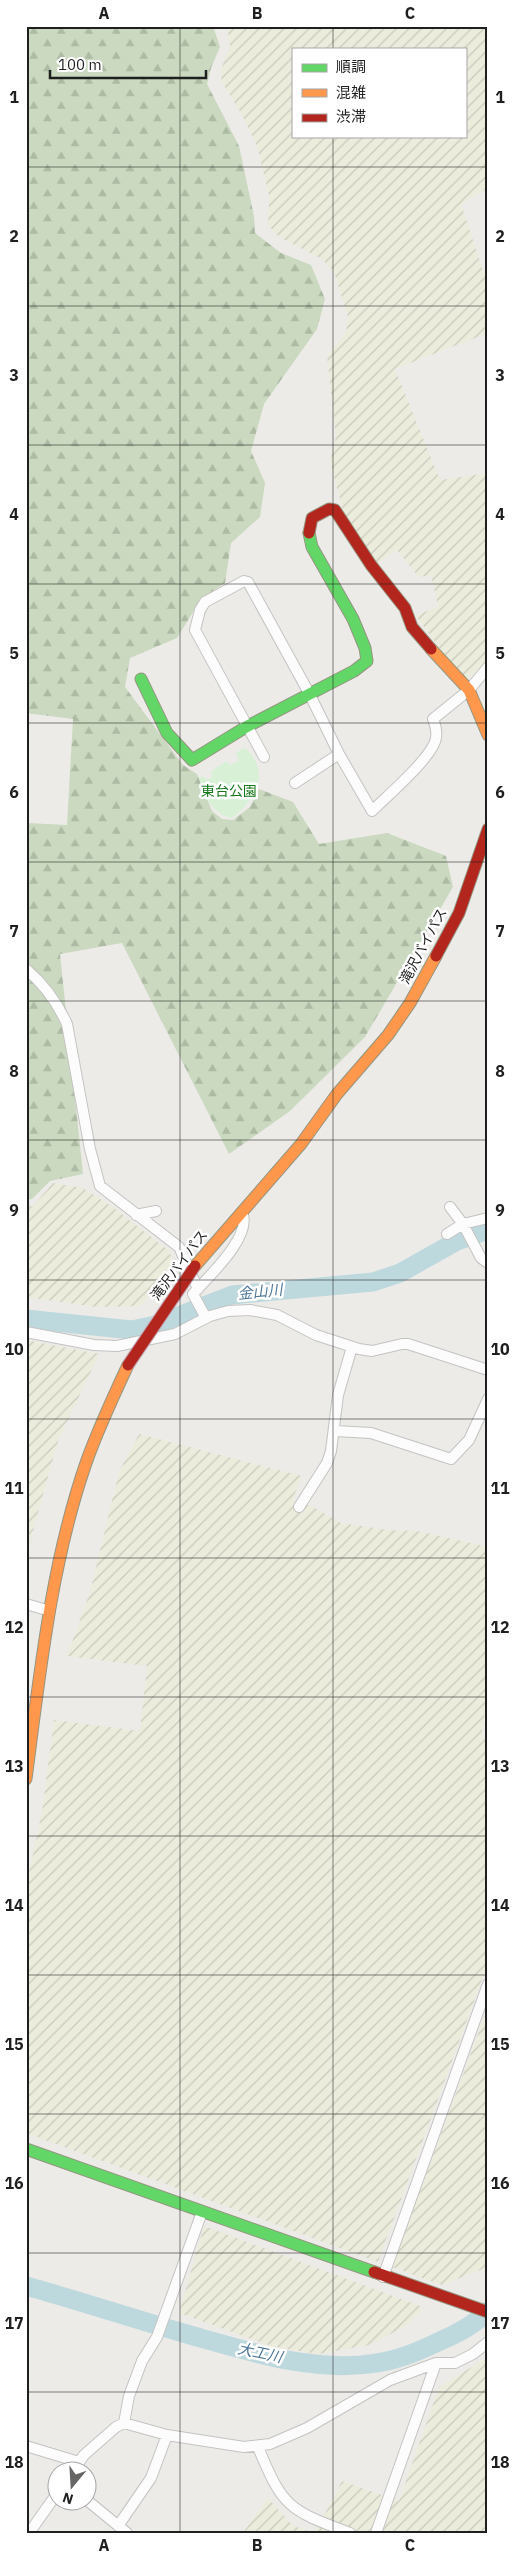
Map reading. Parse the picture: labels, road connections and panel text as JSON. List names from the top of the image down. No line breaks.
{"streets":{"main road":["滝沢バイパス"]},"water":["金山川","大工川"],"parks":["東台公園"],"legend":["順調","混雑","渋滞"],"scale_bar":"100 m","north":"bottom","grid":{"columns":["A","B","C"],"rows":["1","2","3","4","5","6","7","8","9","10","11","12","13","14","15","16","17","18"]}}
